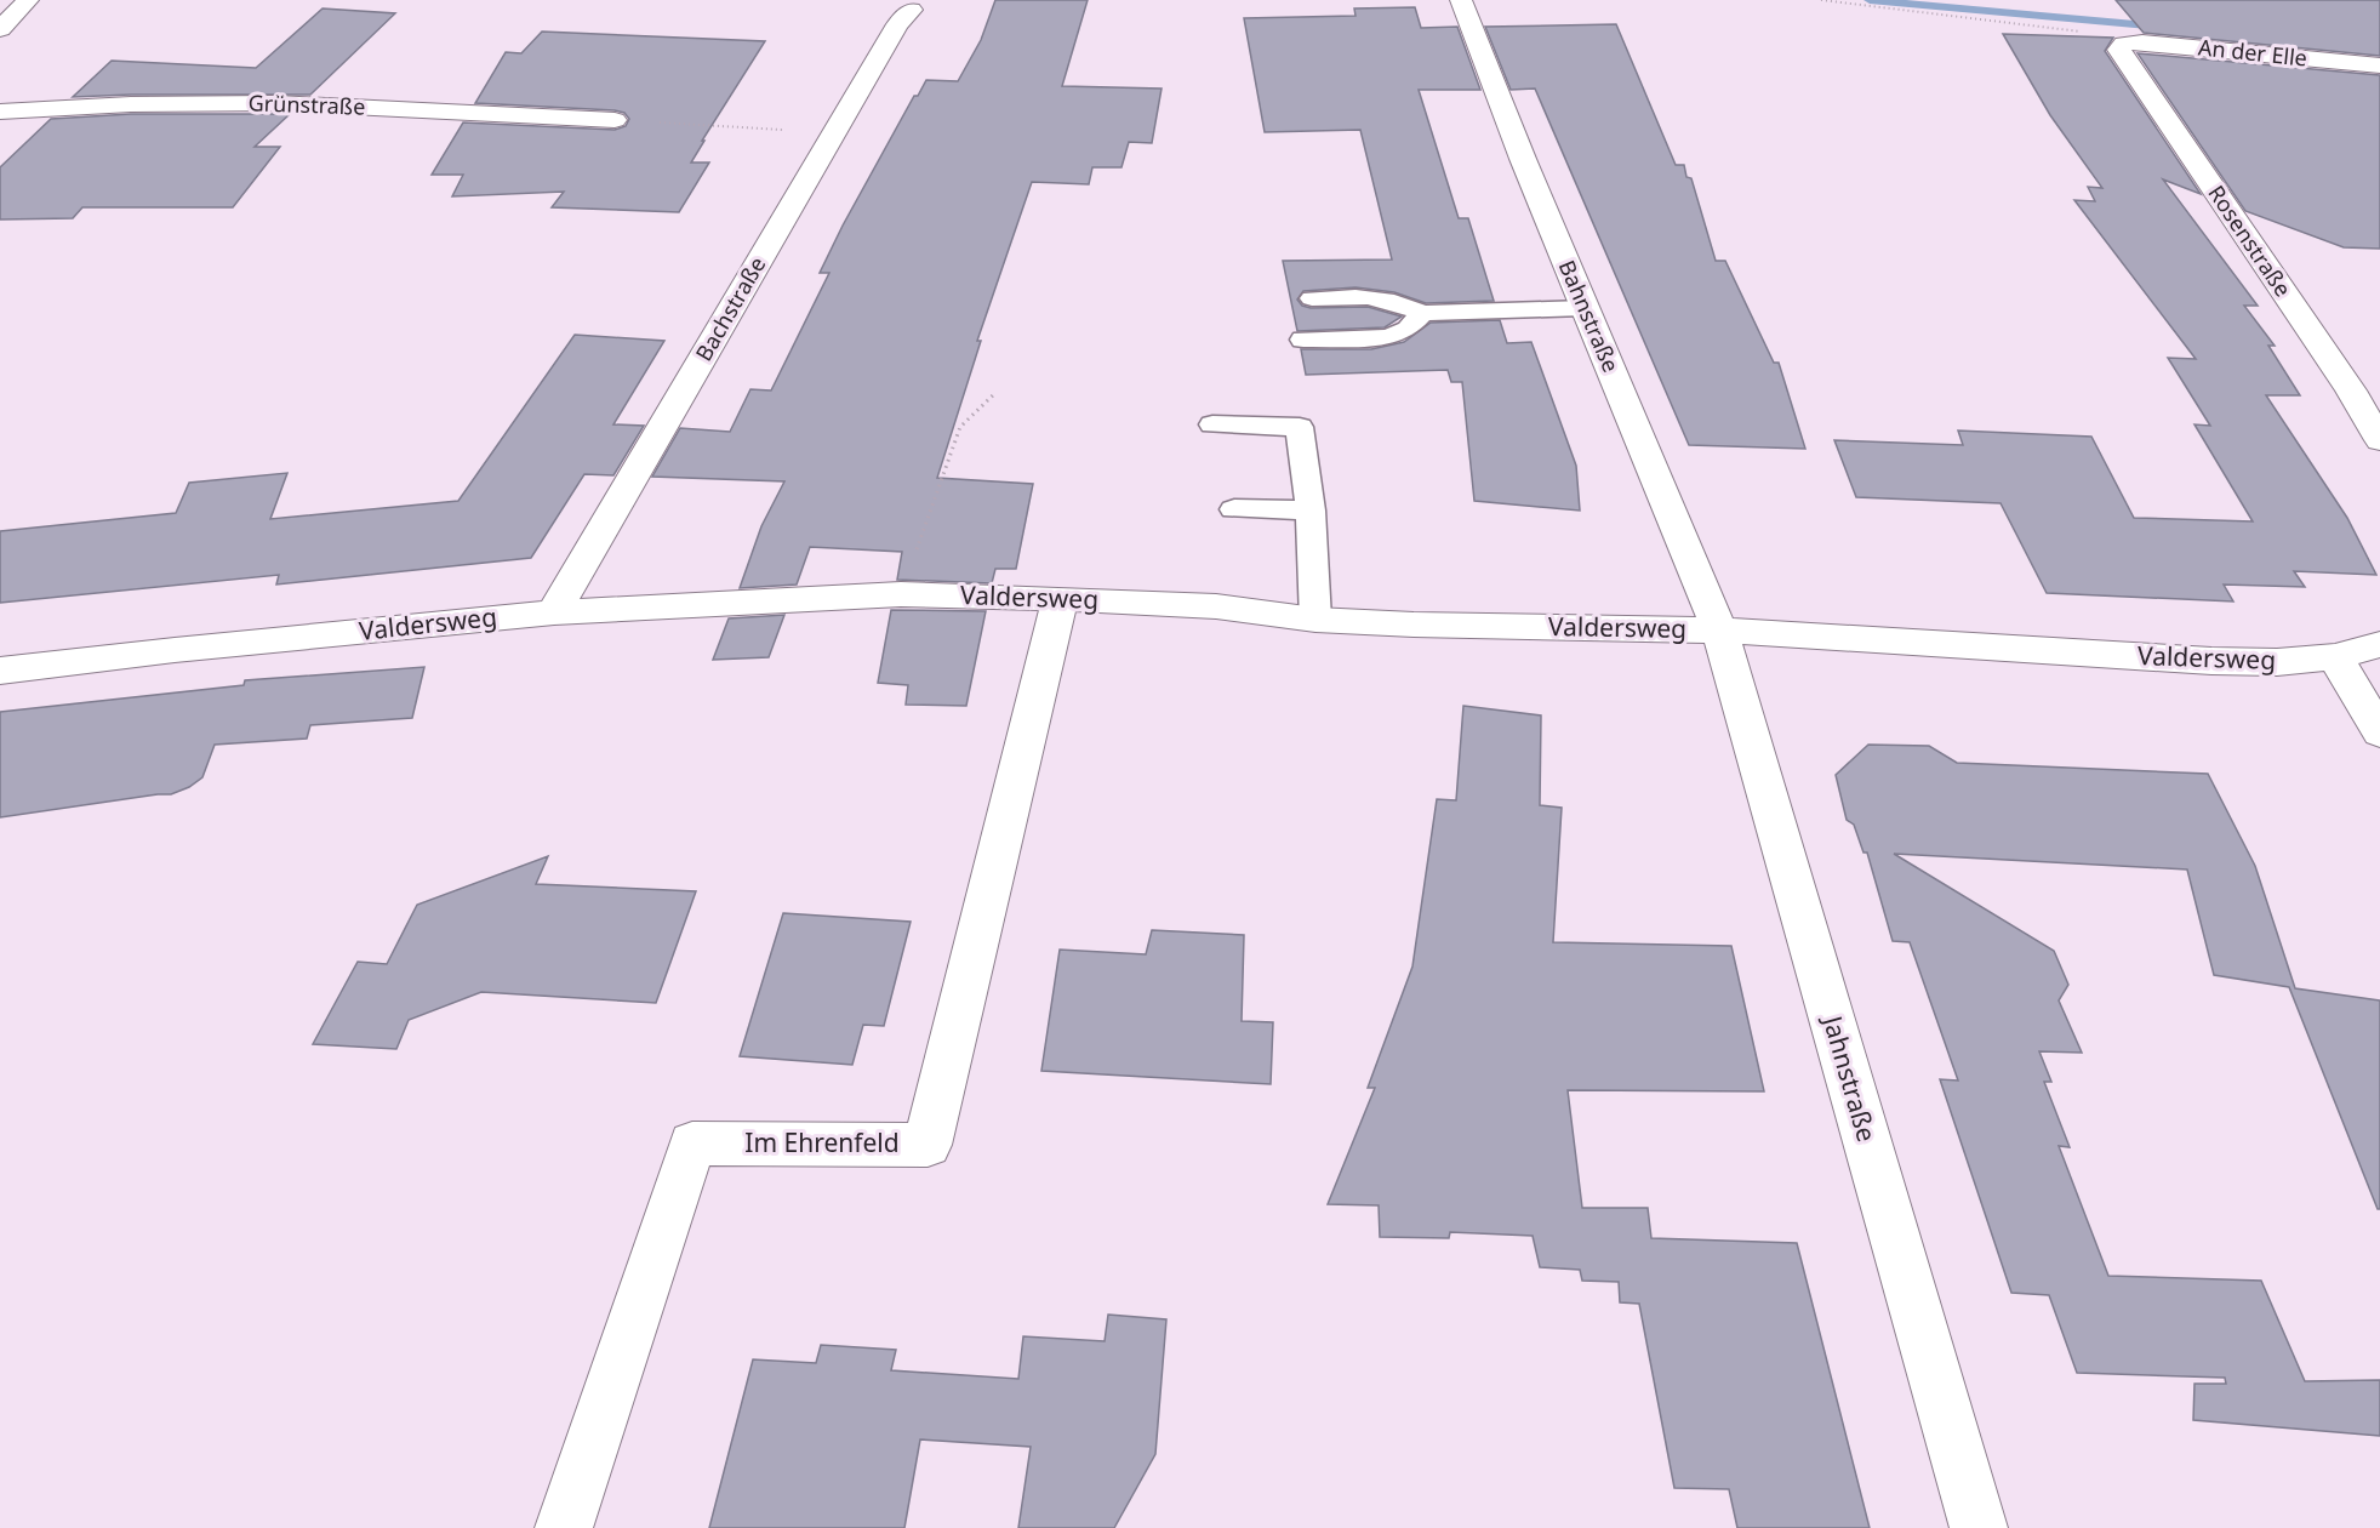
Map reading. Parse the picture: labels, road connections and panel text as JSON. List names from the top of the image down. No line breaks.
{"streets":{"street":["An der Elle","Grünstraße","Rosenstraße","Bachstraße","Bahnstraße","Valdersweg","Jahnstraße","Im Ehrenfeld"]},"crossings":[["An der Elle","Rosenstraße"],["Bachstraße","Valdersweg"],["Bahnstraße","Valdersweg"],["Bahnstraße","Jahnstraße"],["Valdersweg","Jahnstraße"],["Valdersweg","Im Ehrenfeld"]]}
